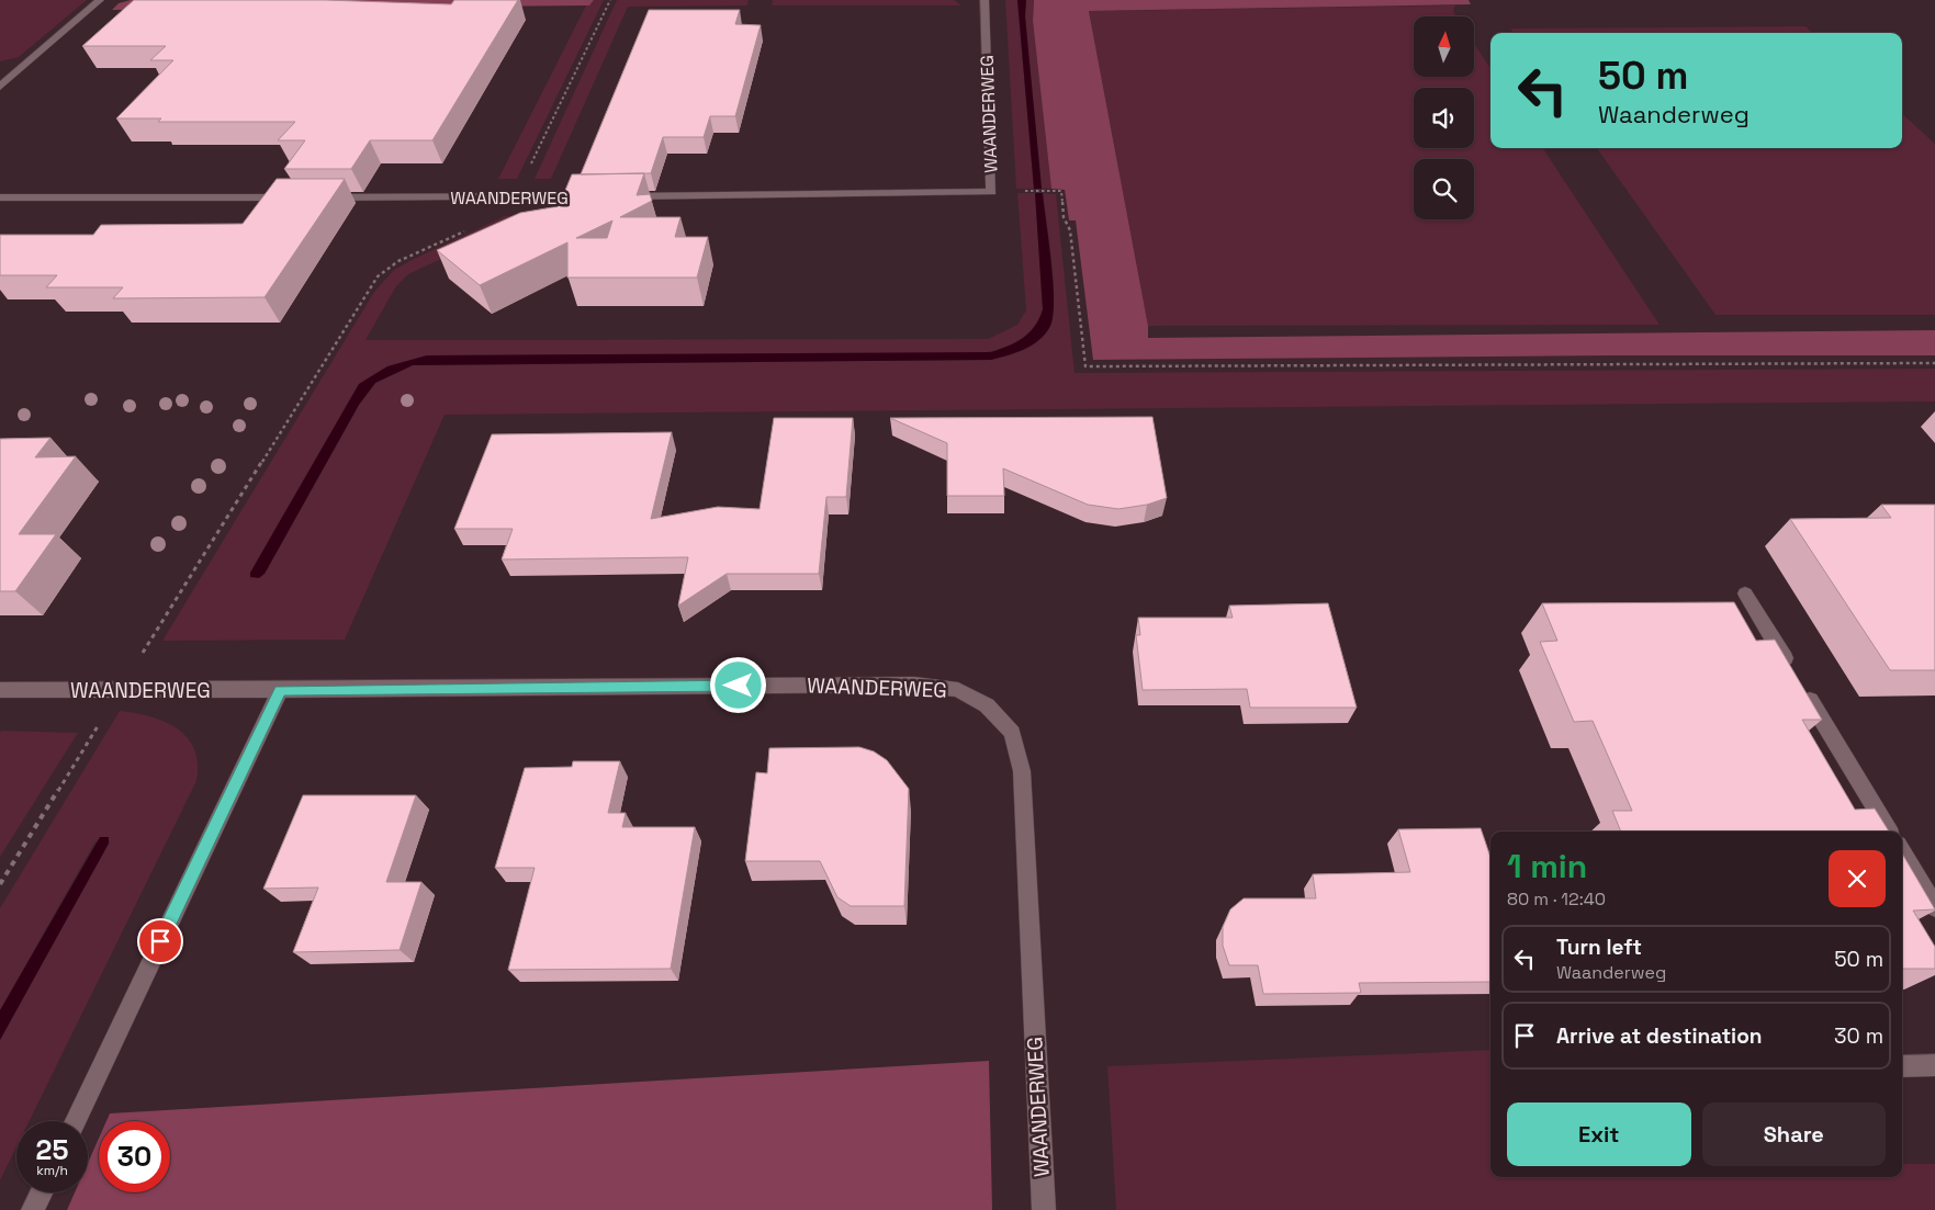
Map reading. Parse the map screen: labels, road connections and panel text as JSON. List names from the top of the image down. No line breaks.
{"streets":{"street":["WAANDERWEG"]},"north":"top","page":{"turn":["50 m","Waanderweg"],"heading":["1 min","80 m · 12:40"],"list":[{"name":"Turn left","note":"Waanderweg","value":"50 m"},{"name":"Arrive at destination","value":"30 m"}],"buttons":["Exit","Share"],"speed":"25 km/h","limit":"30"}}
